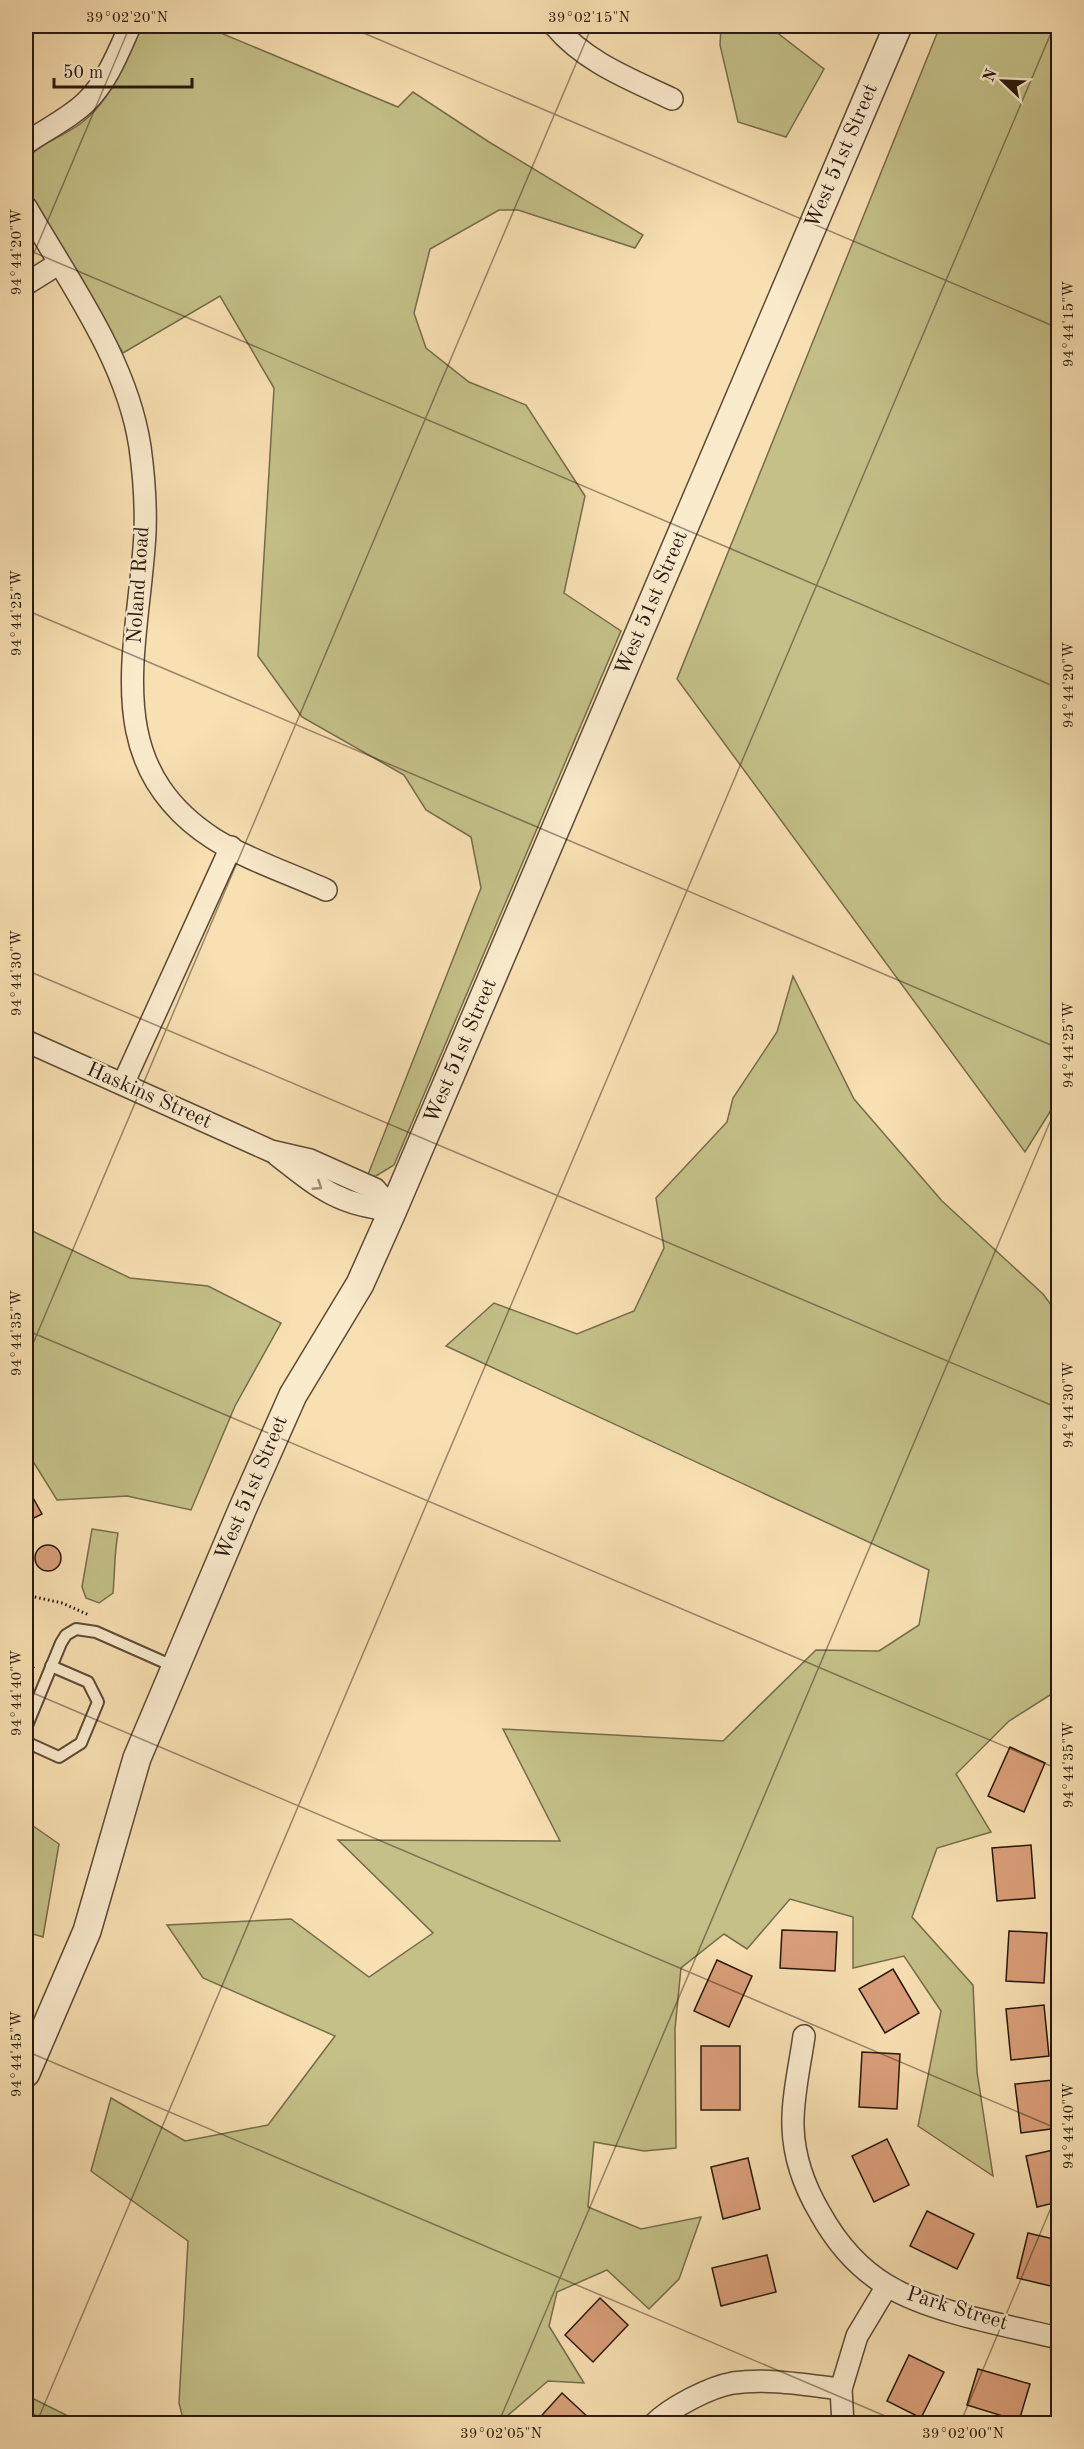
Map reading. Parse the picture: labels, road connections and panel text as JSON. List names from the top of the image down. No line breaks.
{"streets":{"street":["West 51st Street","Noland Road","Haskins Street","Park Street"]},"crossings":[["West 51st Street","Haskins Street"]],"scale_bar":"50 m","north":"top left","coordinates":["39°02'20\"N","39°02'15\"N","94°44'20\"W","94°44'15\"W","94°44'25\"W","94°44'30\"W","94°44'35\"W","94°44'40\"W","94°44'45\"W","39°02'05\"N","39°02'00\"N"]}
